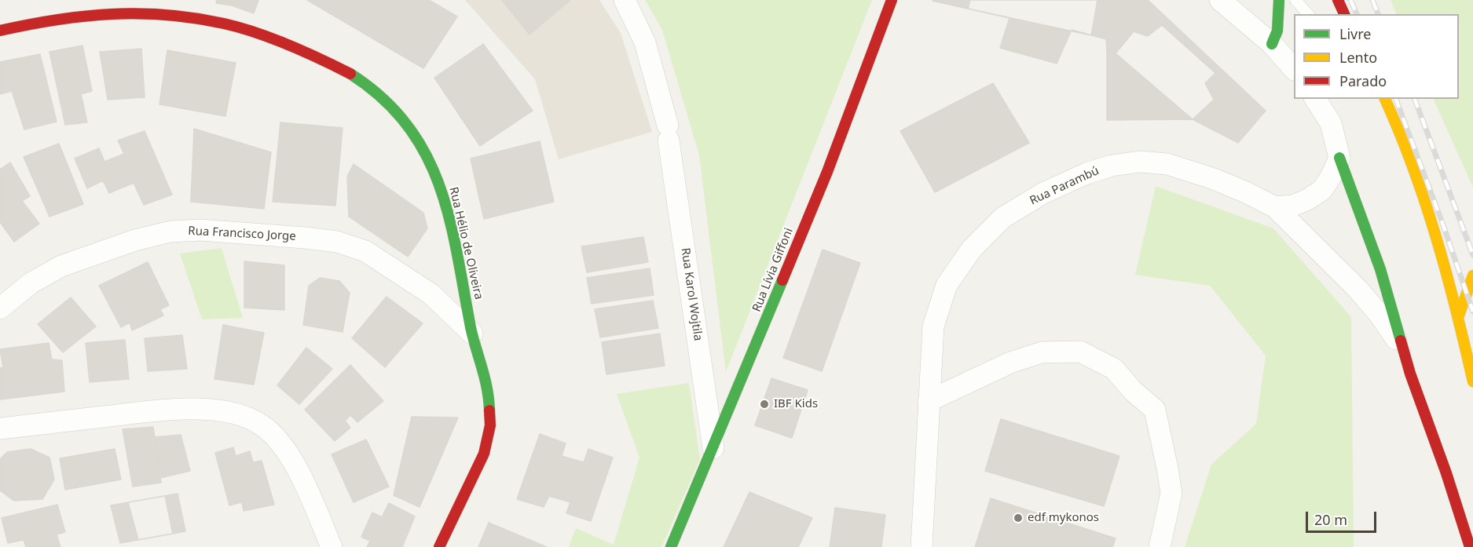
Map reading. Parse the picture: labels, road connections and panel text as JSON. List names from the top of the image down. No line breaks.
{"streets":{"street":["Rua Parambú","Rua Francisco Jorge","Rua Hélio de Oliveira","Rua Lívia Giffoni","Rua Karol Wojtila"]},"crossings":[["Rua Francisco Jorge","Rua Hélio de Oliveira"],["Rua Lívia Giffoni","Rua Karol Wojtila"]],"places":["IBF Kids","edf mykonos"],"legend":["Livre","Lento","Parado"],"scale_bar":"20 m"}
